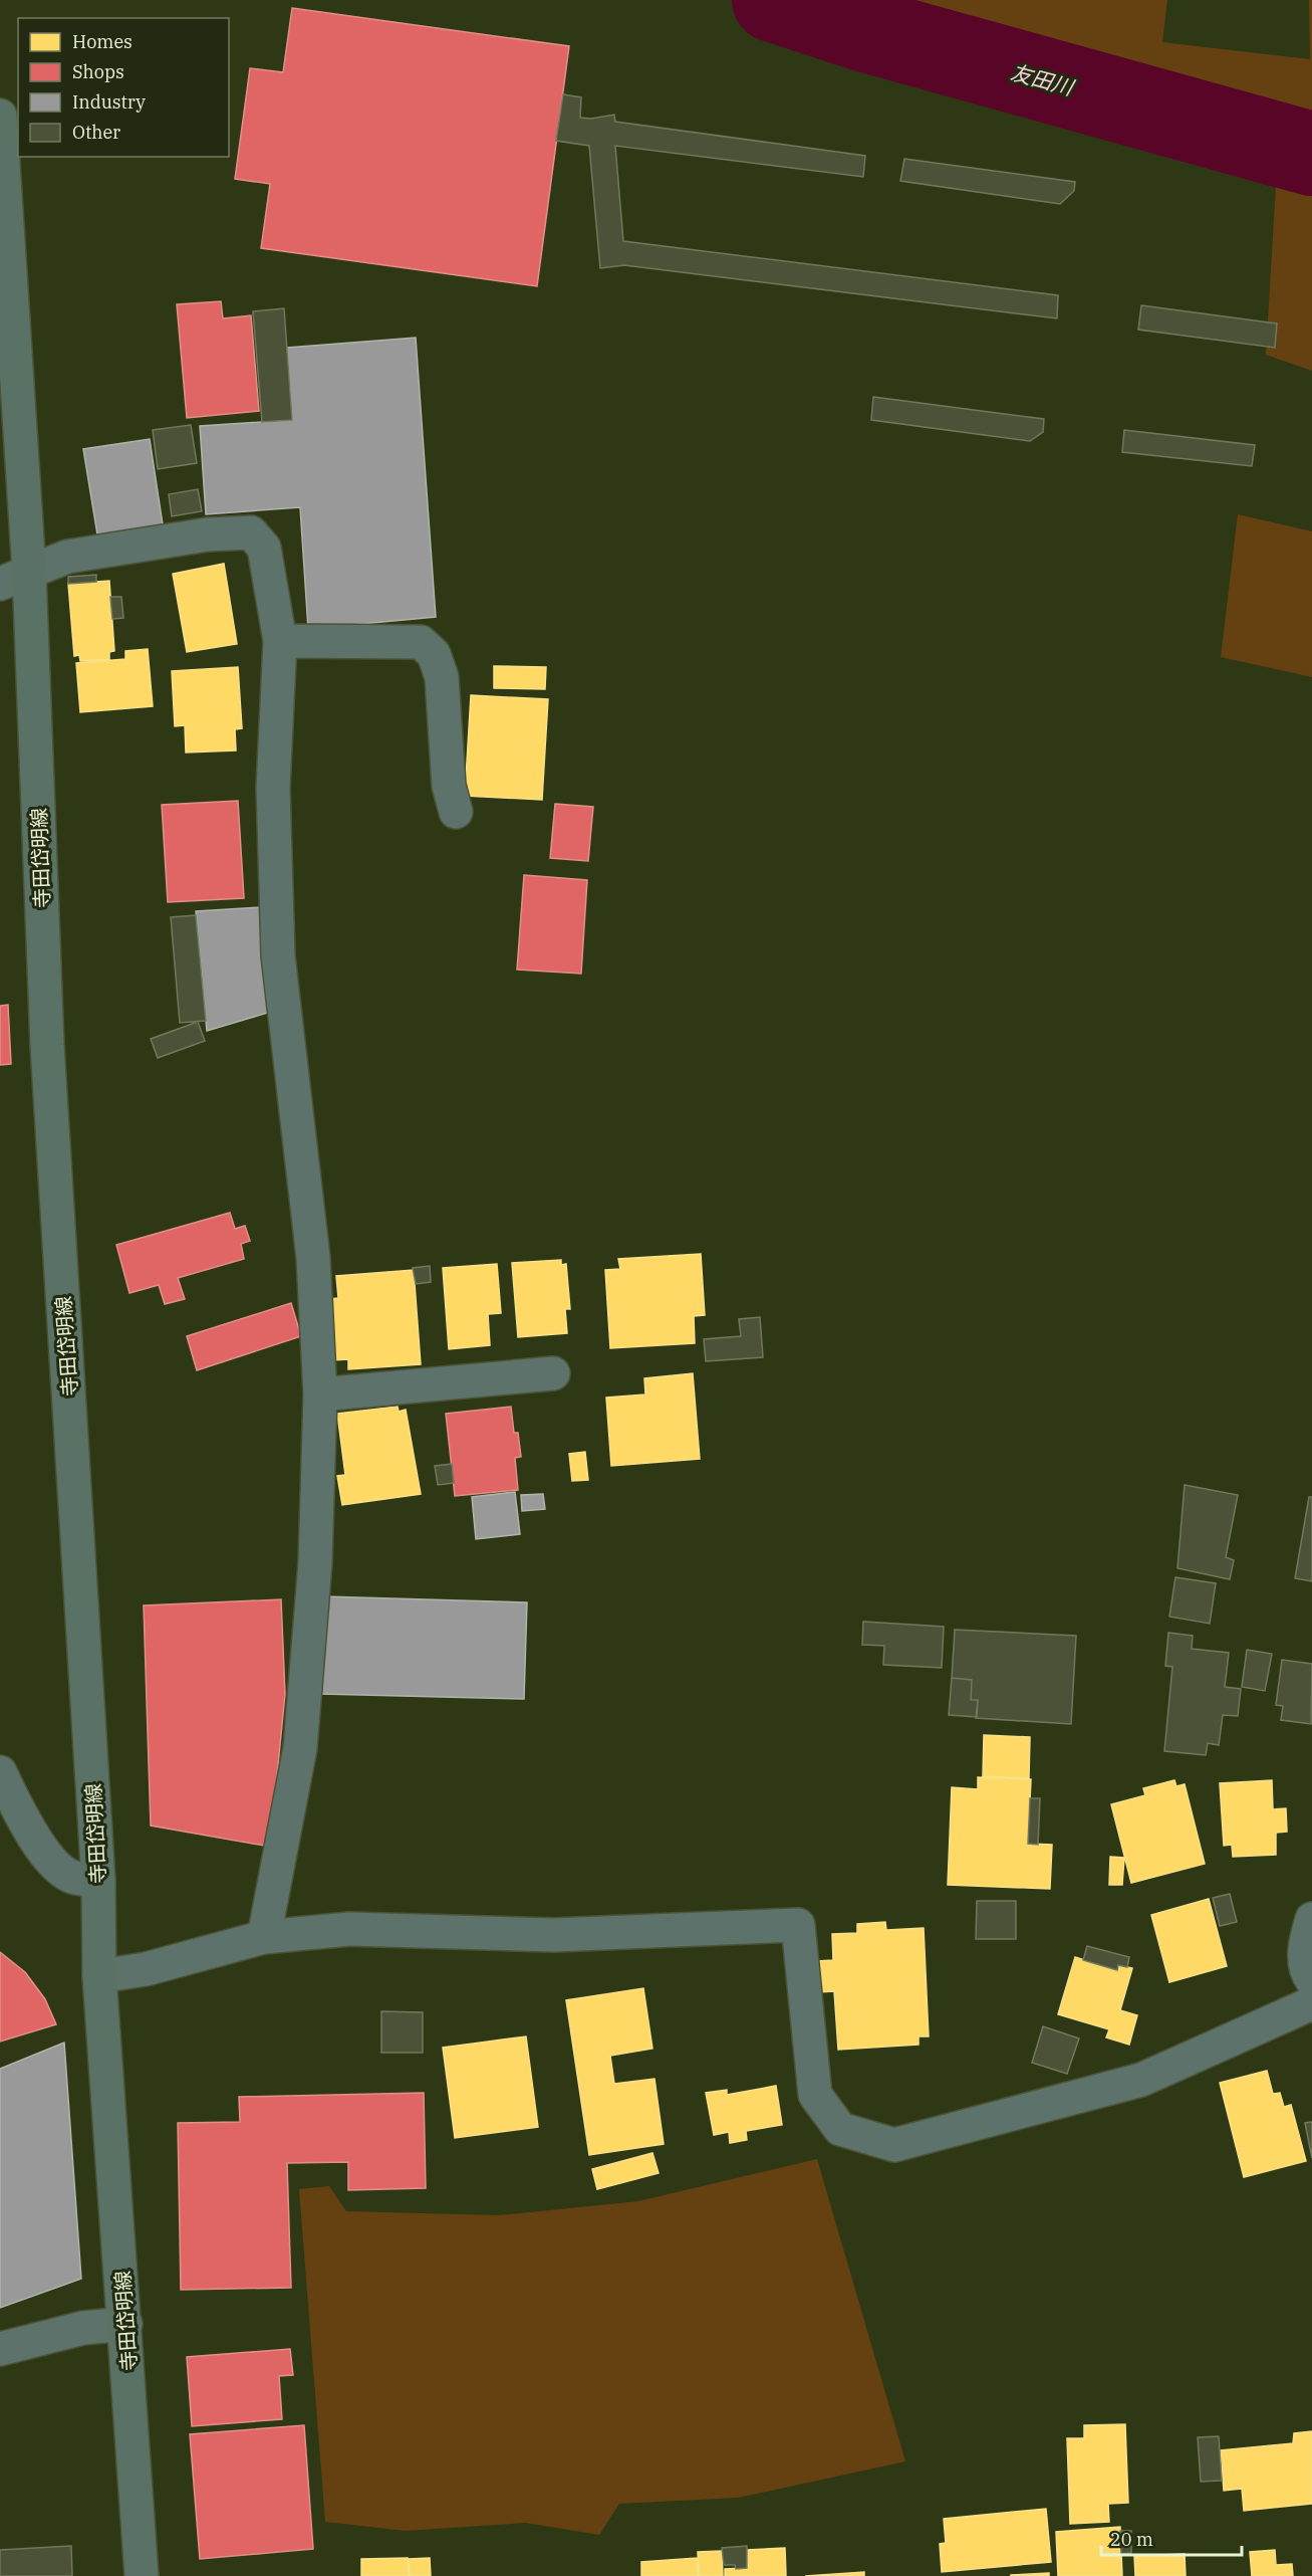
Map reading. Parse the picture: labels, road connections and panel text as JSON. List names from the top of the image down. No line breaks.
{"streets":{"main road":["寺田岱明線"]},"water":["友田川"],"legend":["Homes","Shops","Industry","Other"],"scale_bar":"20 m"}
